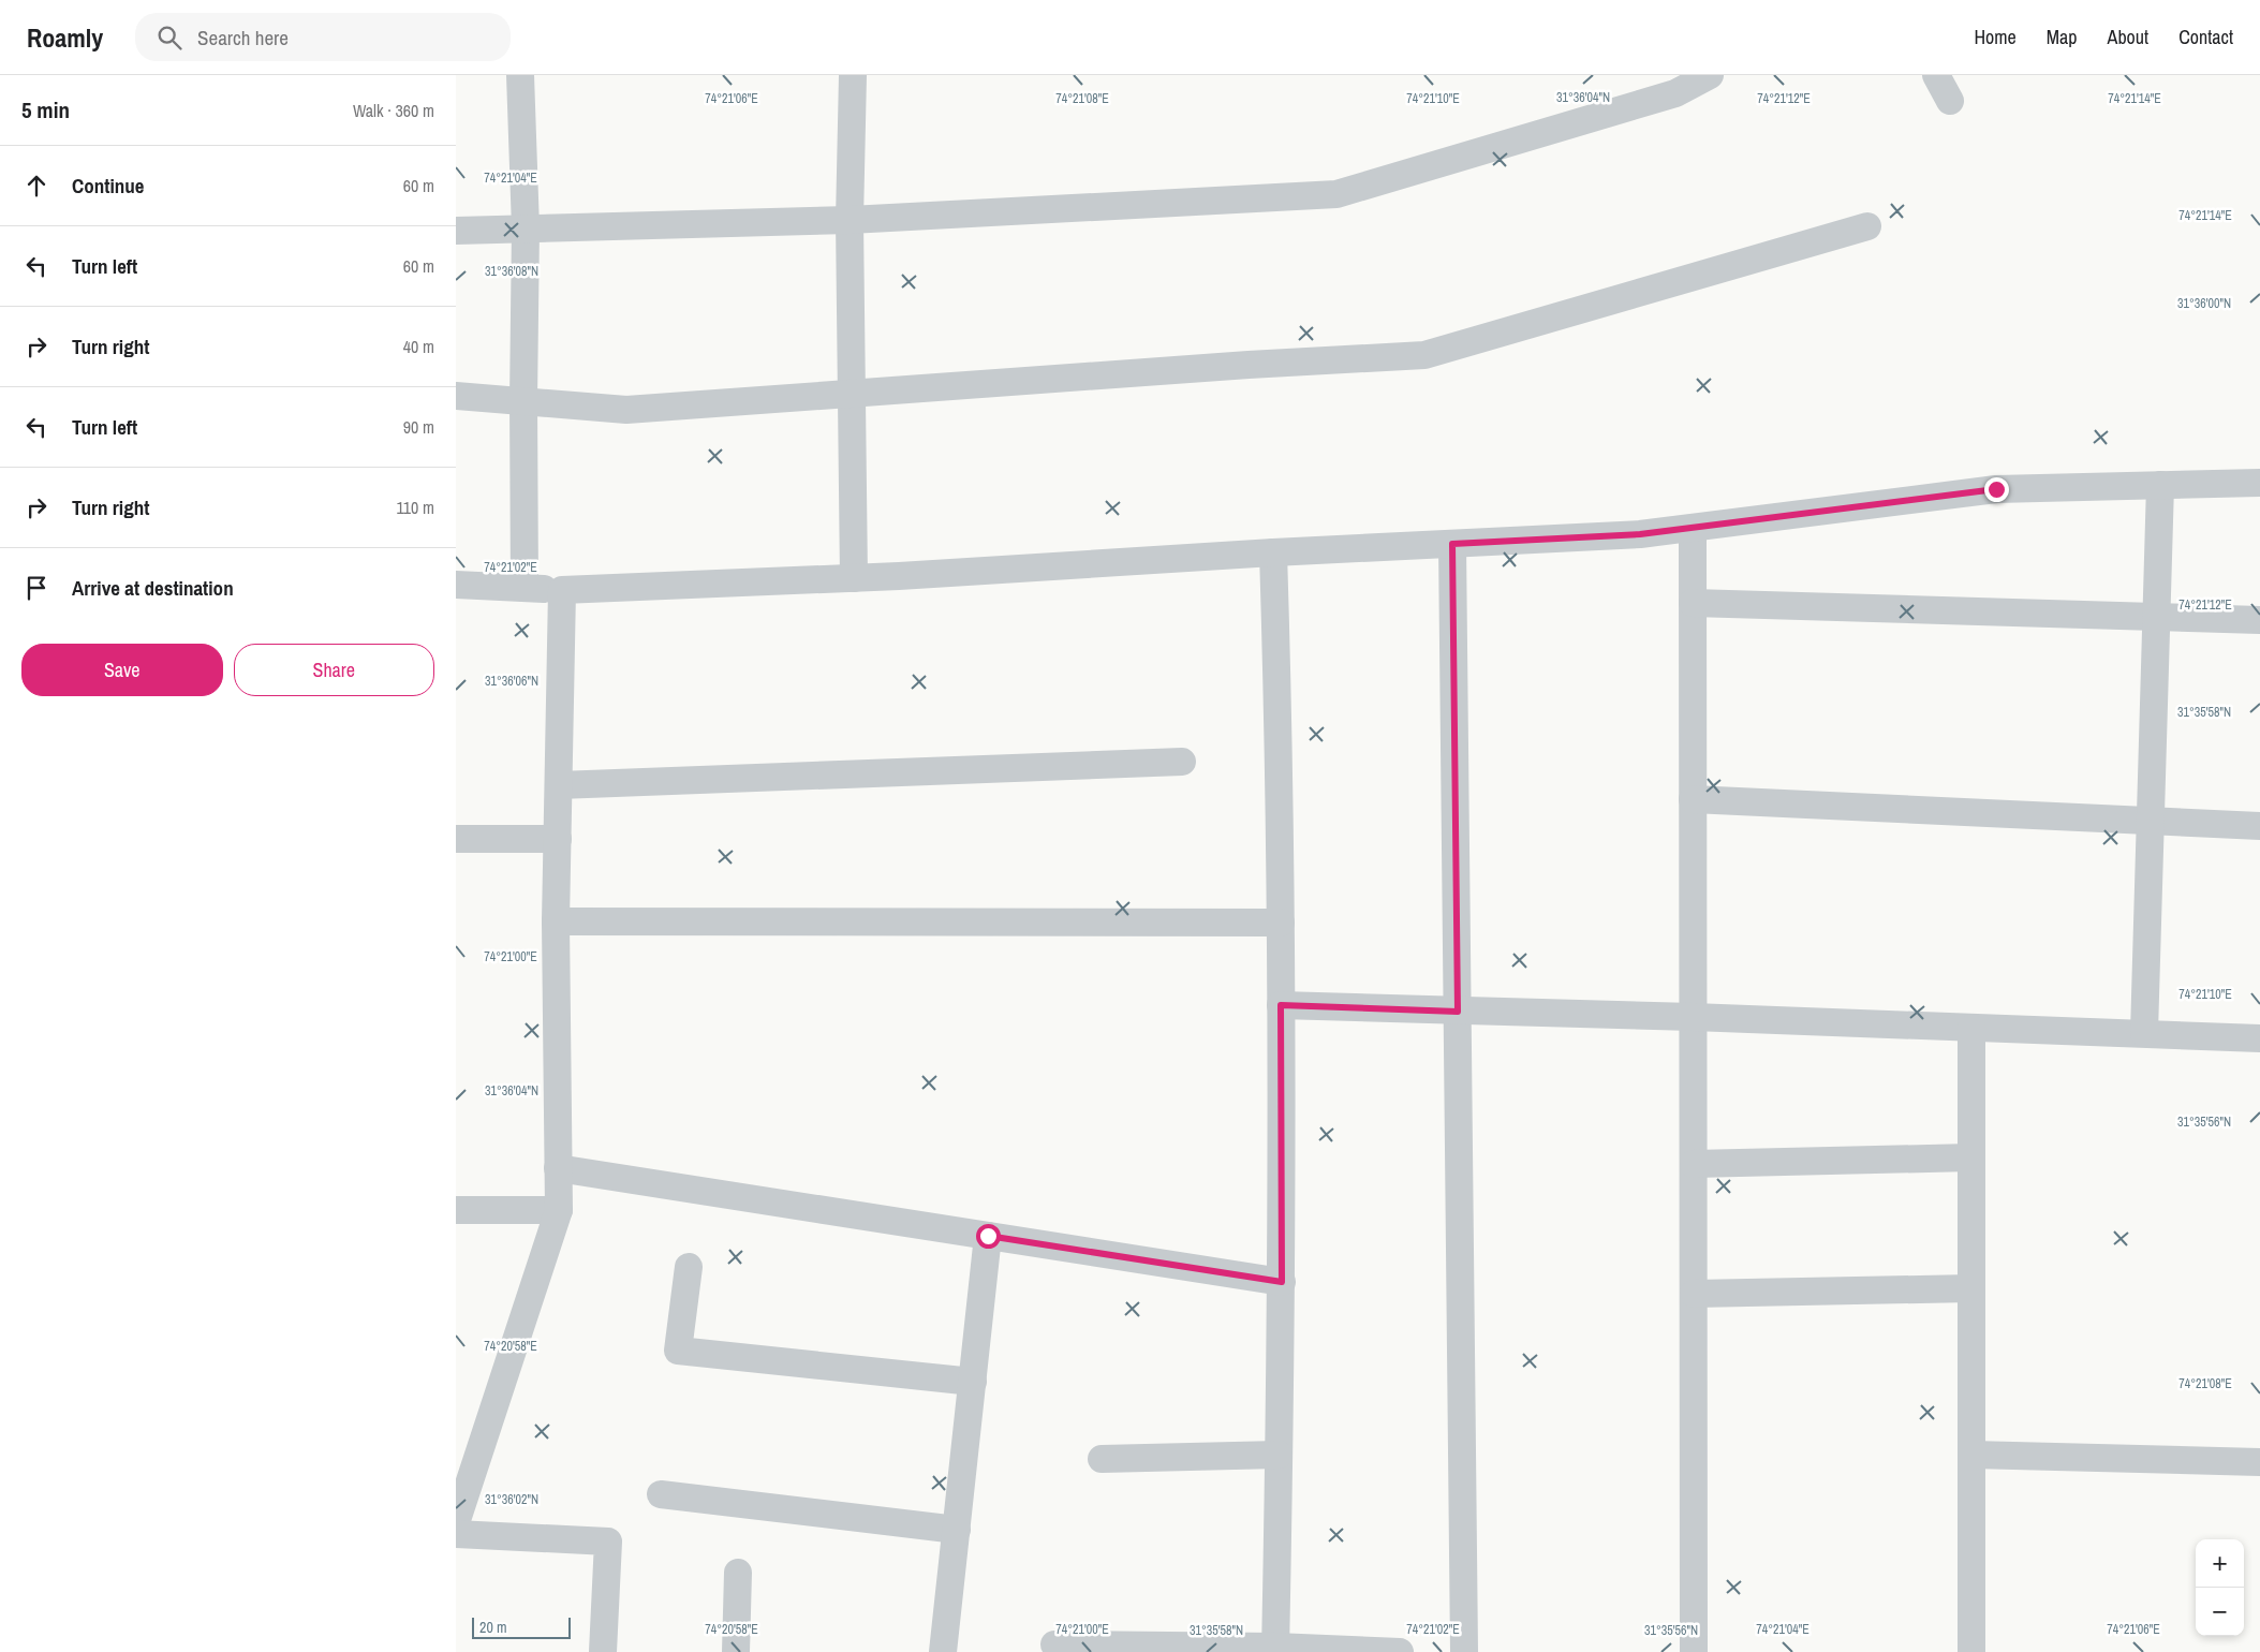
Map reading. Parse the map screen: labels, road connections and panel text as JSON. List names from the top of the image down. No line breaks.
{"scale_bar":"20 m","page":{"header":"Roamly","search":"Search here","nav":["Home","Map","About","Contact"],"heading":["5 min","Walk · 360 m"],"list":[["Continue","60 m"],["Turn left","60 m"],["Turn right","40 m"],["Turn left","90 m"],["Turn right","110 m"],"Arrive at destination"],"buttons":["Save","Share"],"map_buttons":["+","−"],"scale":"20 m"},"coordinates":["31°36'04\"N","74°21'06\"E","74°21'10\"E","74°21'12\"E","74°21'14\"E","74°21'08\"E","74°21'04\"E","31°36'08\"N","31°36'00\"N","74°21'02\"E","31°36'06\"N","31°35'58\"N","74°21'00\"E","31°35'56\"N","74°20'58\"E","31°36'02\"N"]}
